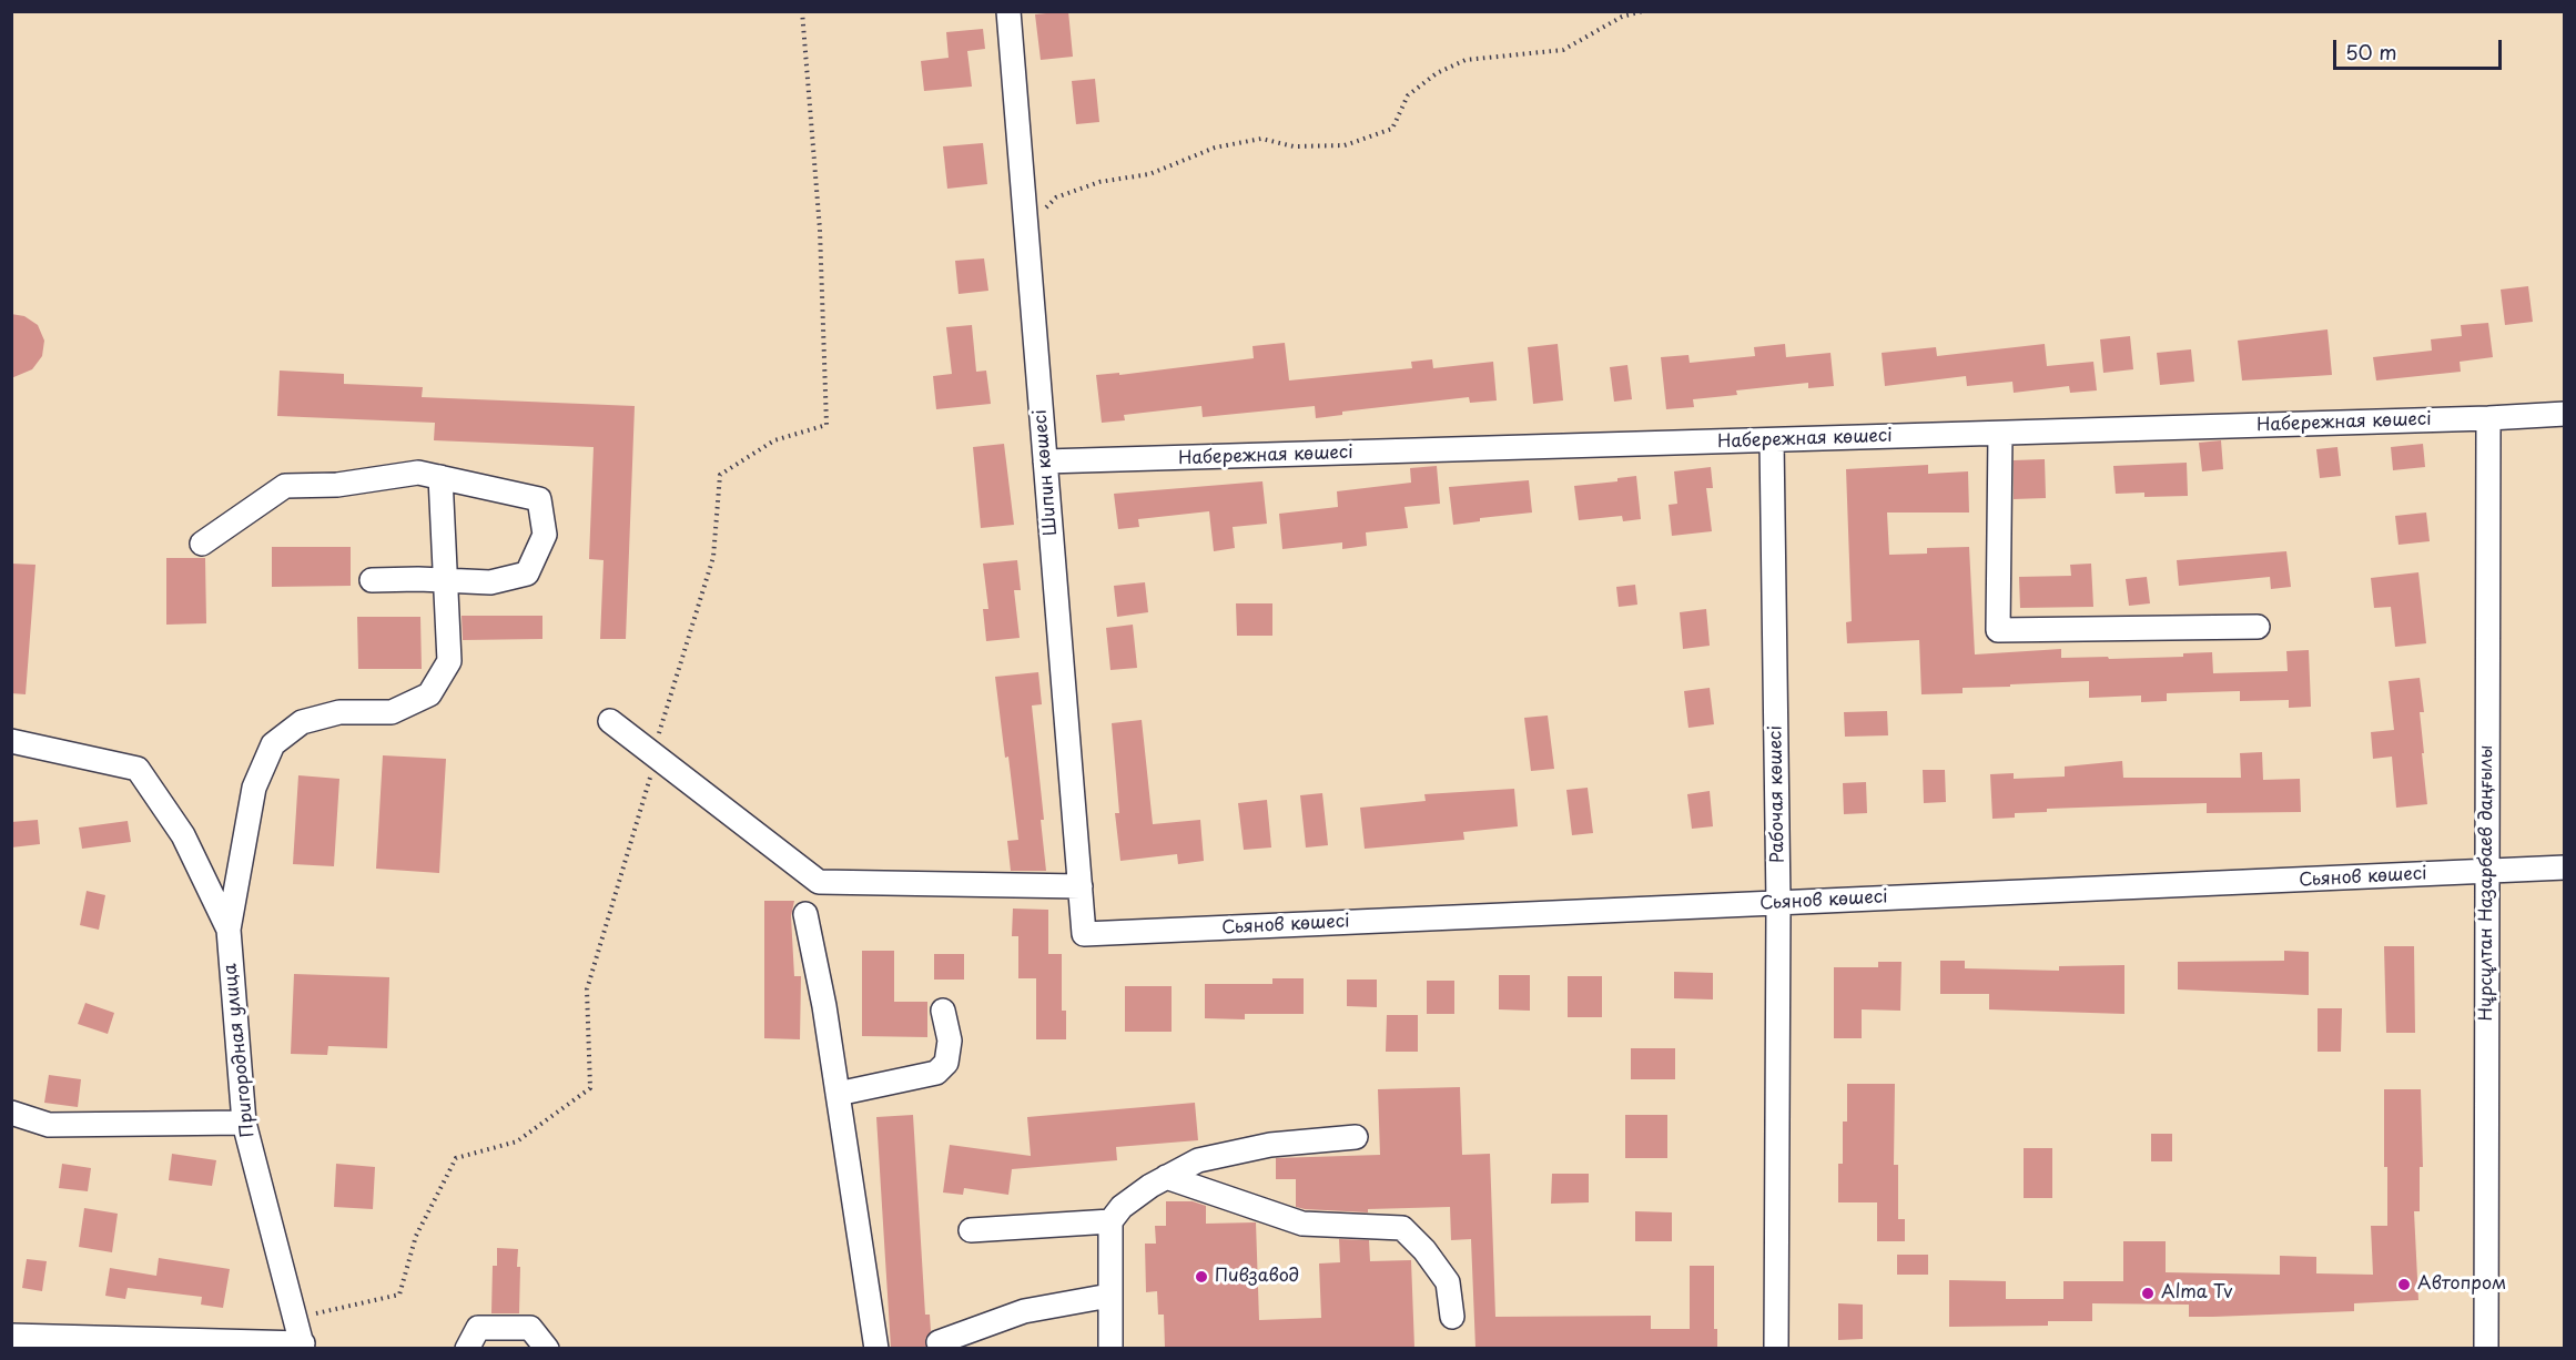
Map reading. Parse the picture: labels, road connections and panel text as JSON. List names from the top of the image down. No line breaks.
{"streets":{"street":["Набережная көшесі","Шипин көшесі","Рабочая көшесі","Сьянов көшесі","Нұрсұлтан Назарбаев даңғылы","Пригородная улица"]},"crossings":[["Набережная көшесі","Шипин көшесі"],["Набережная көшесі","Рабочая көшесі"],["Набережная көшесі","Нұрсұлтан Назарбаев даңғылы"],["Шипин көшесі","Сьянов көшесі"],["Рабочая көшесі","Сьянов көшесі"],["Сьянов көшесі","Нұрсұлтан Назарбаев даңғылы"]],"places":["Пивзавод","Автопром","Alma Tv"],"scale_bar":"50 m"}
